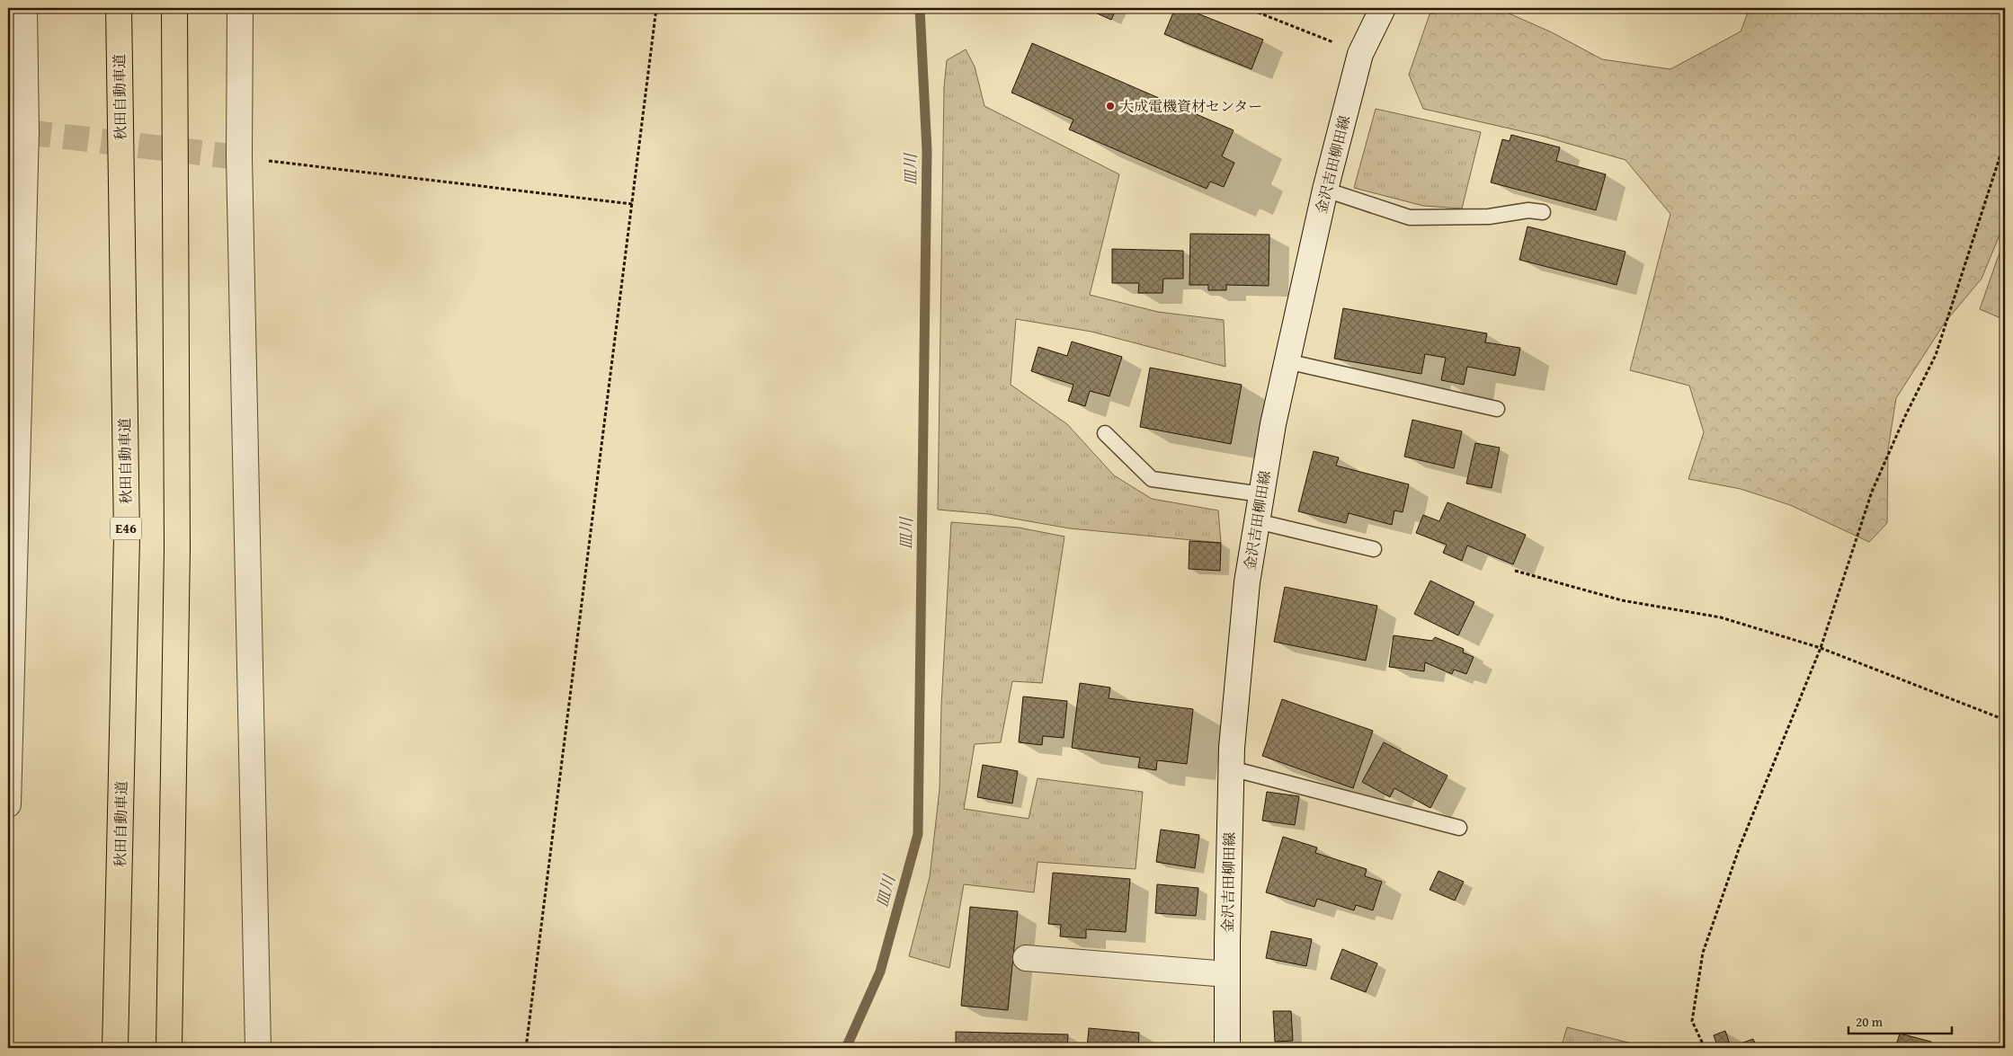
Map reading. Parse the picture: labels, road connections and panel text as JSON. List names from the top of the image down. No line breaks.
{"streets":{"highway":["秋田自動車道","E46"],"street":["金沢吉田柳田線"]},"water":["皿川"],"places":["大成電機資材センター"],"scale_bar":"20 m"}
